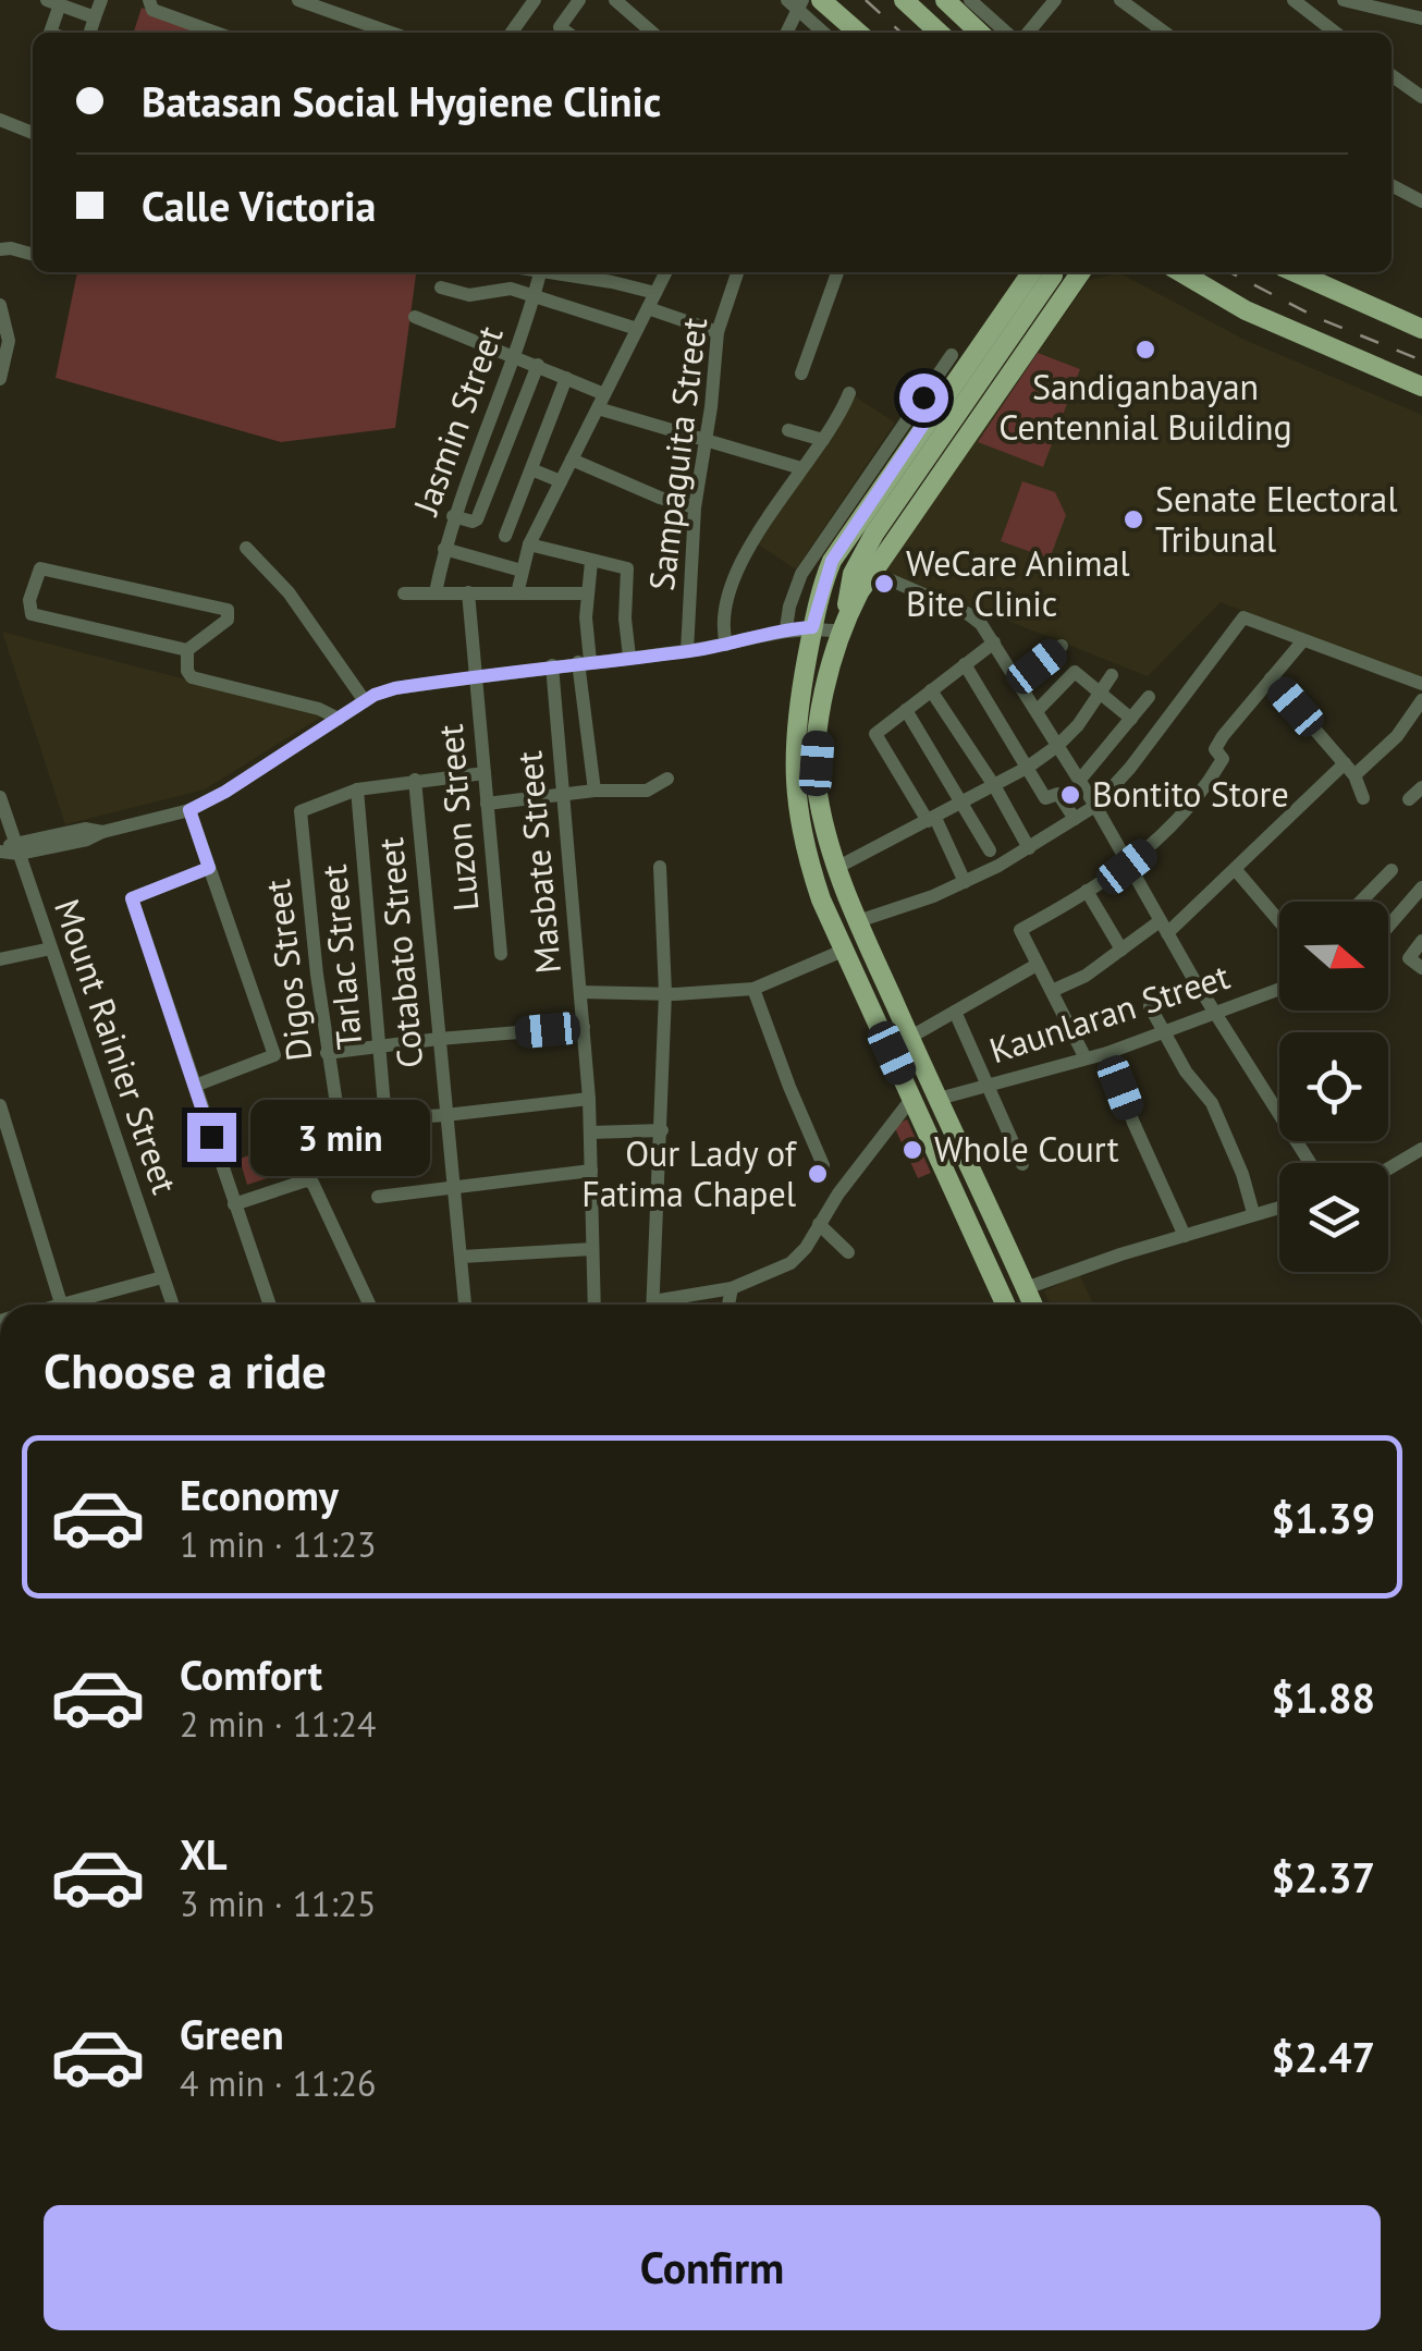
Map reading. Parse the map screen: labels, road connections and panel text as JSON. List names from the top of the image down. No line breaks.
{"streets":{"street":["Jasmin Street","Sampaguita Street","Luzon Street","Masbate Street","Cotabato Street","Tarlac Street","Digos Street","Kaunlaran Street","Mount Rainier Street"]},"crossings":[["Tarlac Street","Digos Street"]],"places":["Sandiganbayan Centennial Building","Senate Electoral Tribunal","WeCare Animal Bite Clinic","Bontito Store","Whole Court","Our Lady of Fatima Chapel"],"north":"right","page":{"banner":["Batasan Social Hygiene Clinic","Calle Victoria"],"bubble":"3 min","heading":"Choose a ride","list":[{"name":"Economy","note":"1 min · 11:23","value":"$1.39"},{"name":"Comfort","note":"2 min · 11:24","value":"$1.88"},{"name":"XL","note":"3 min · 11:25","value":"$2.37"},{"name":"Green","note":"4 min · 11:26","value":"$2.47"}],"buttons":"Confirm"}}
